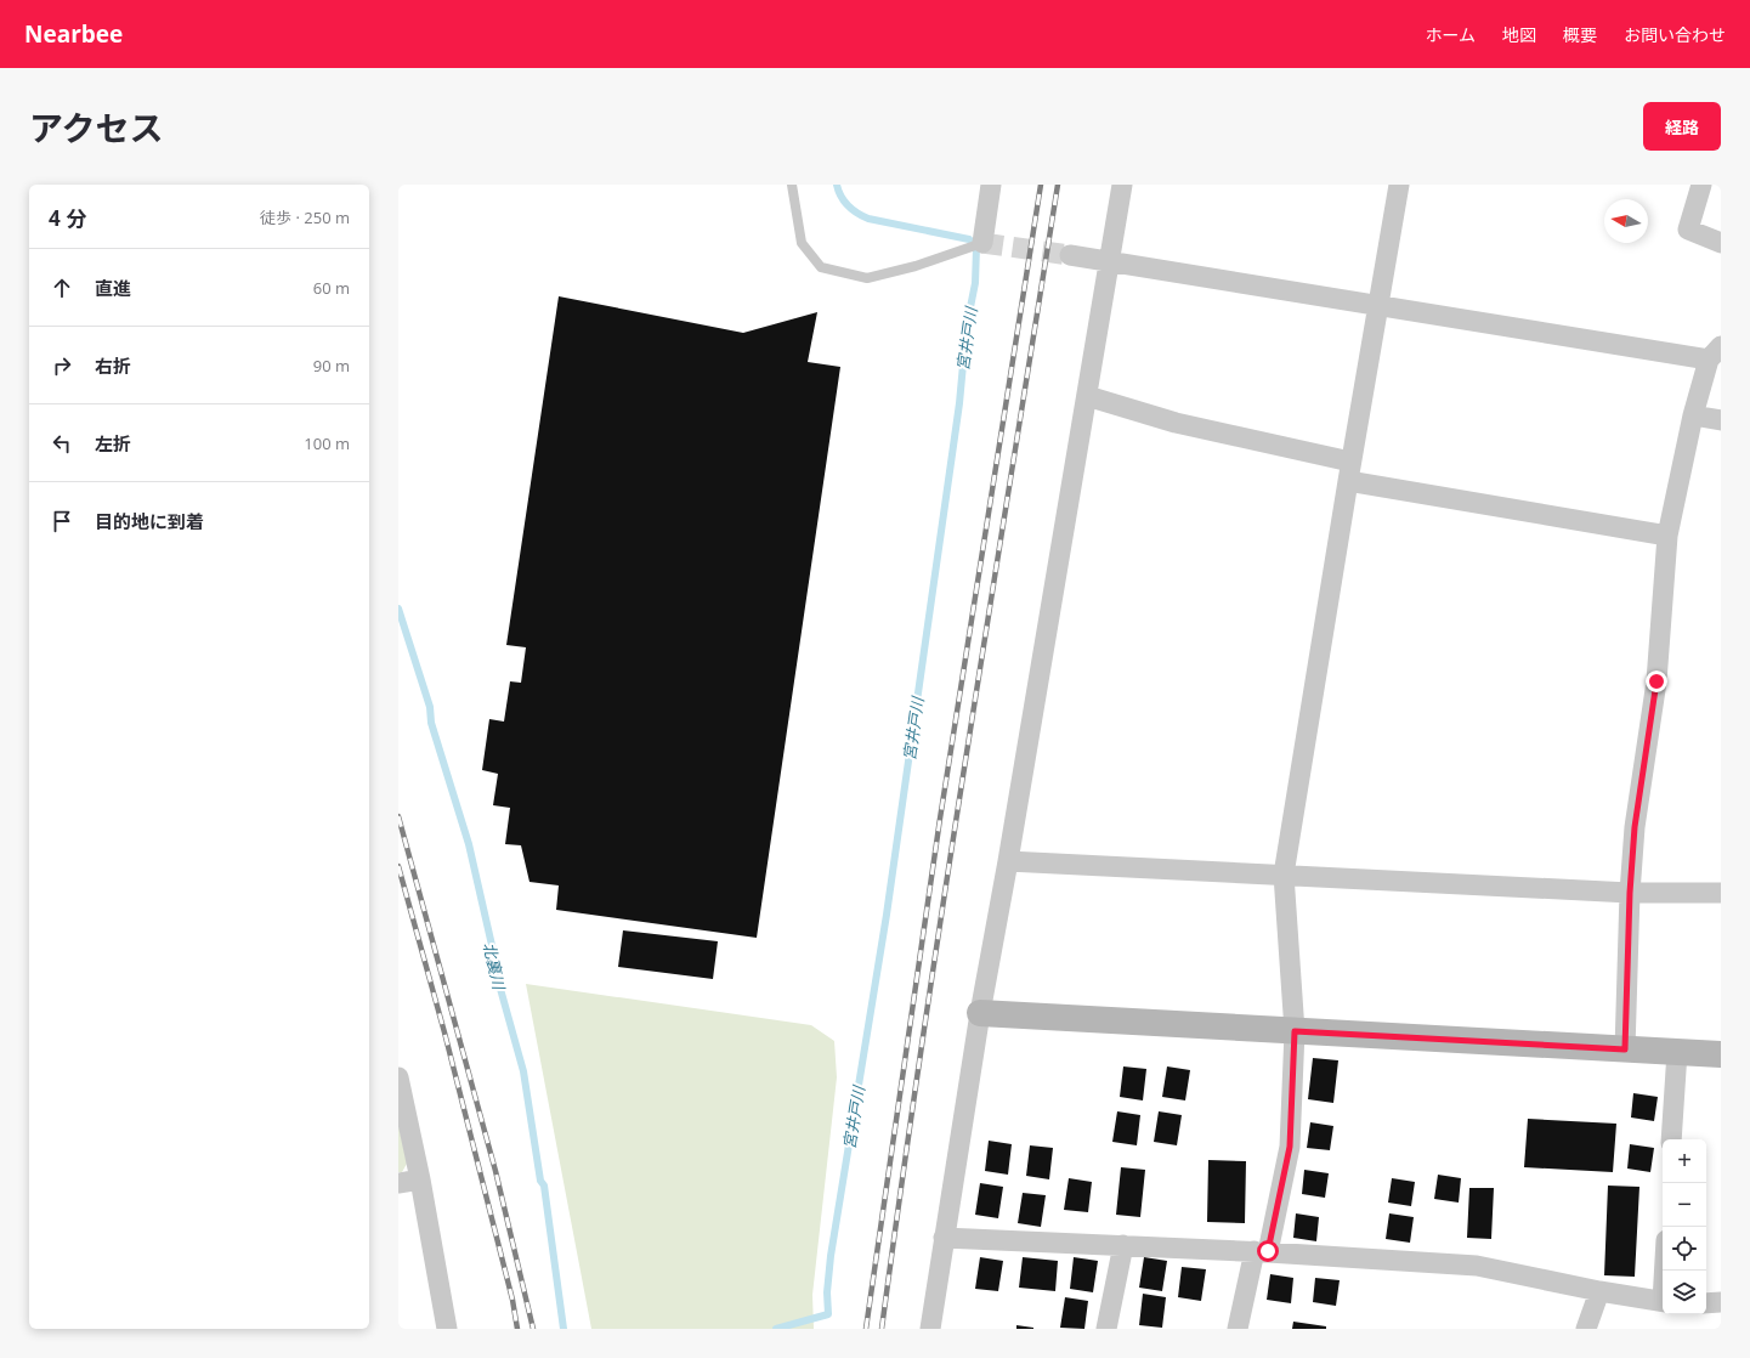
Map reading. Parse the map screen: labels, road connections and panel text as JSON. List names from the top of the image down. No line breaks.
{"water":["宮井戸川","北裏川"],"north":"left","page":{"header":"Nearbee","nav":["ホーム","地図","概要","お問い合わせ"],"title":"アクセス","buttons":"経路","heading":["4 分","徒歩 · 250 m"],"list":[["直進","60 m"],["右折","90 m"],["左折","100 m"],"目的地に到着"],"map_buttons":["+","−"]}}
